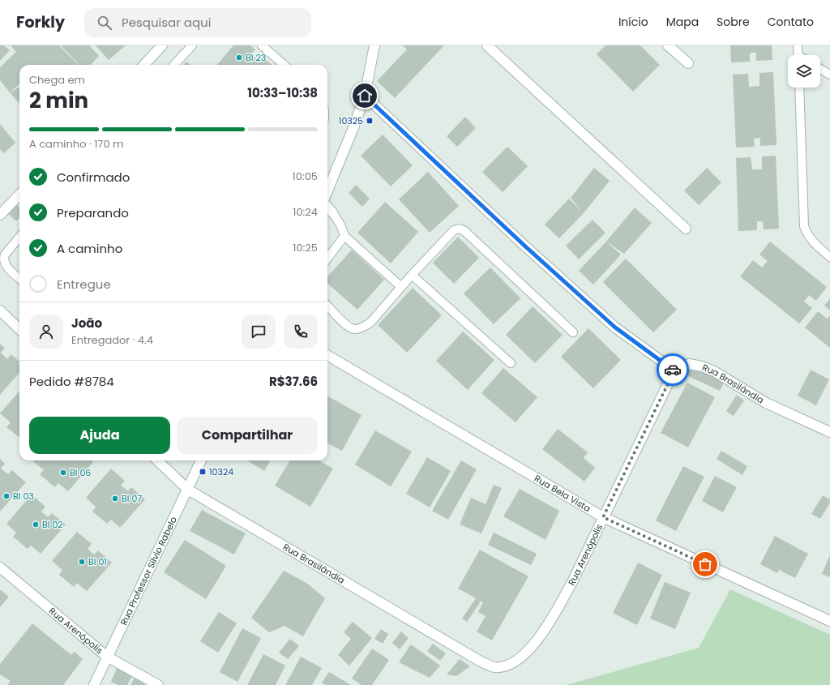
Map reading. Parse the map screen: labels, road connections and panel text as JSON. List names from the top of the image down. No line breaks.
{"streets":{"street":["Rua Brasilândia","Rua Bela Vista","Rua Arenópolis","Rua Professor Silvio Rabelo"]},"crossings":[["Rua Brasilândia","Rua Arenópolis"],["Rua Brasilândia","Rua Professor Silvio Rabelo"],["Rua Bela Vista","Rua Arenópolis"],["Rua Arenópolis","Rua Professor Silvio Rabelo"]],"places":{"other":["Bl 23","Bl 06","Bl 03","Bl 07","Bl 02","Bl 01"],"transit":["10325","10324"]},"page":{"header":"Forkly","search":"Pesquisar aqui","nav":["Início","Mapa","Sobre","Contato"],"heading":["2 min","Chega em","10:33–10:38"],"panel":["João","Entregador · 4.4","Pedido #8784","R$37.66"],"bar":"A caminho · 170 m","list":[["Confirmado","10:05"],["Preparando","10:24"],["A caminho","10:25"],"Entregue"],"buttons":["Ajuda","Compartilhar"]}}
